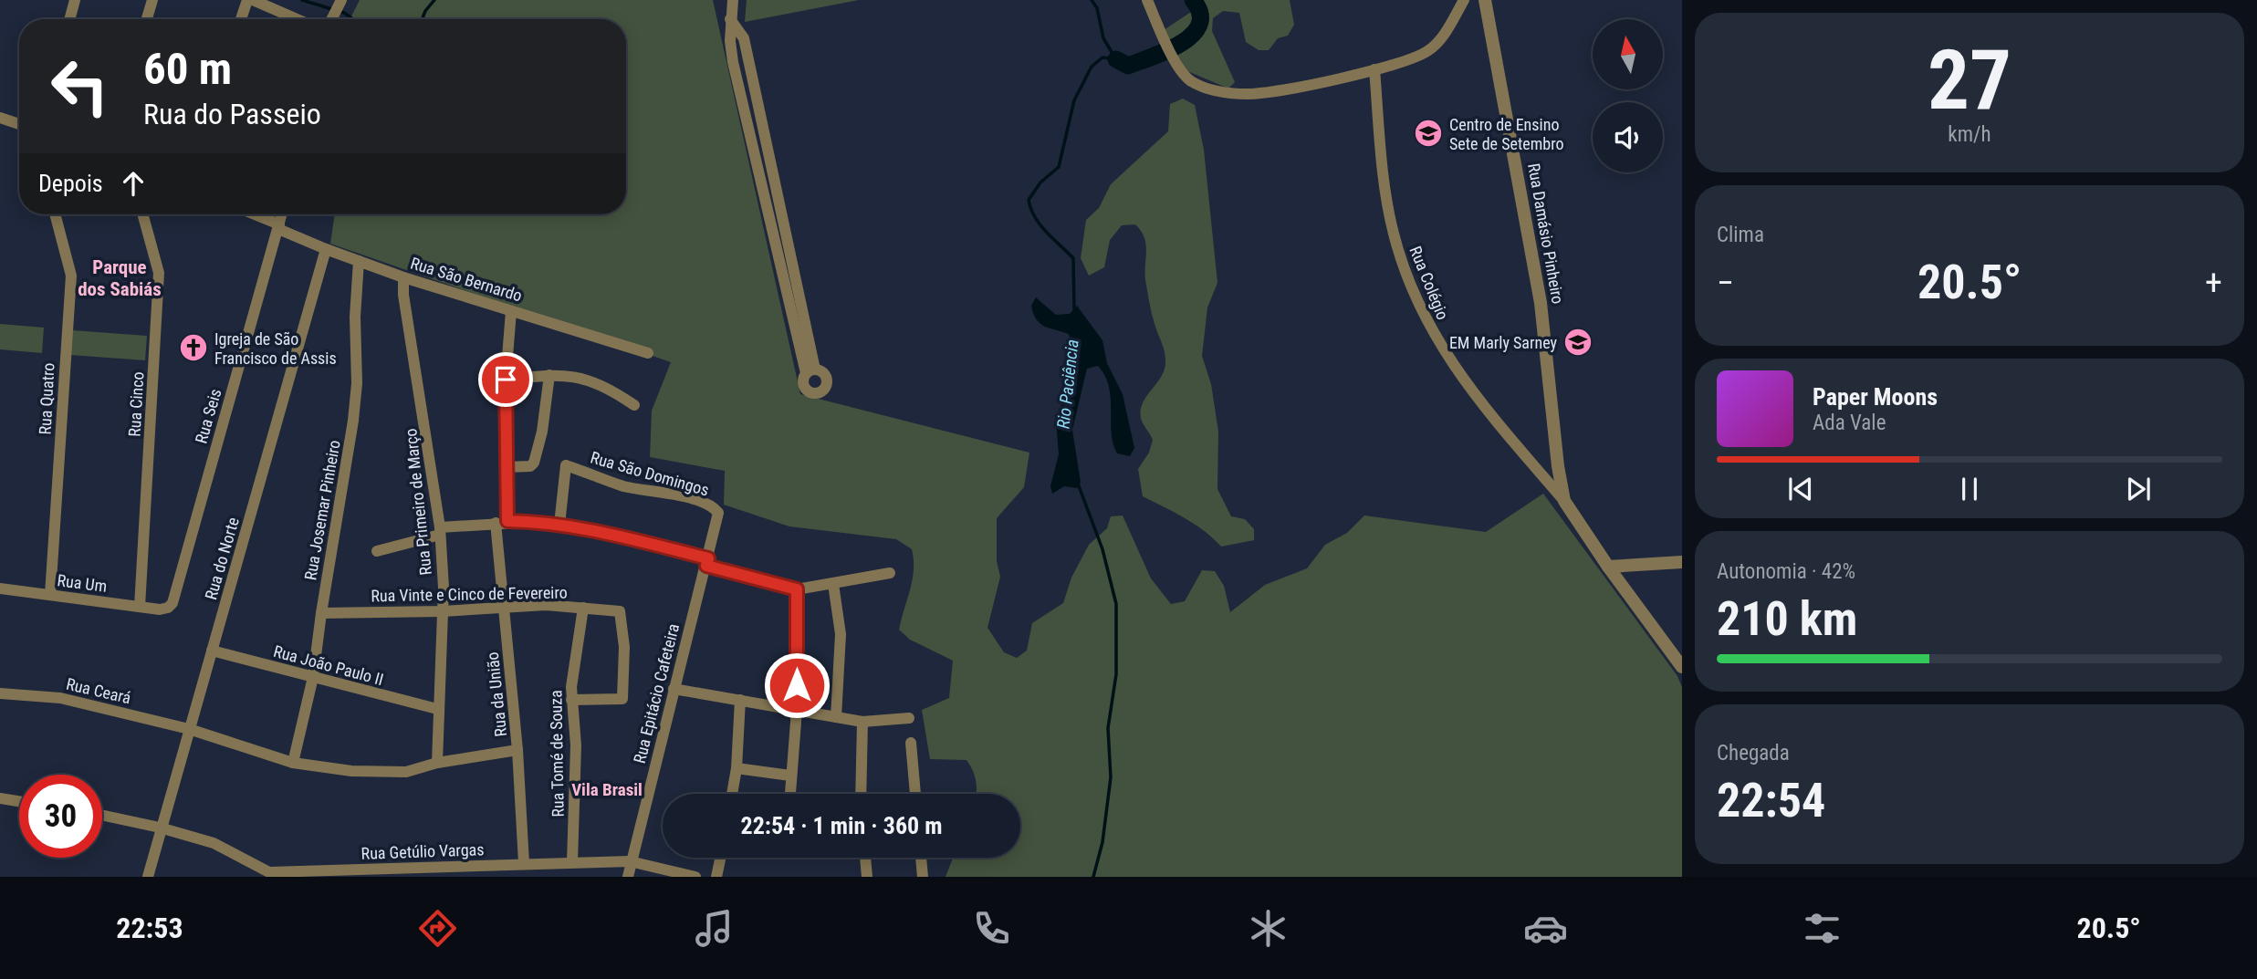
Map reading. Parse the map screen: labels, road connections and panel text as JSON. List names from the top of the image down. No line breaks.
{"streets":{"street":["Rua Damásio Pinheiro","Rua São Bernardo","Rua Colégio","Rua Quatro","Rua Cinco","Rua Seis","Rua São Domingos","Rua Primeiro de Março","Rua Josemar Pinheiro","Rua do Norte","Rua Um","Rua Vinte e Cinco de Fevereiro","Rua João Paulo II","Rua Ceará","Rua Epitácio Cafeteira","Rua da União","Rua Tomé de Souza","Rua Getúlio Vargas"]},"crossings":[["Rua Damásio Pinheiro","Rua Colégio"],["Rua São Bernardo","Rua Seis"],["Rua São Bernardo","Rua Primeiro de Março"],["Rua São Bernardo","Rua Josemar Pinheiro"],["Rua São Bernardo","Rua do Norte"],["Rua Quatro","Rua Um"],["Rua Cinco","Rua Um"],["Rua Seis","Rua Um"],["Rua São Domingos","Rua Epitácio Cafeteira"],["Rua Primeiro de Março","Rua Vinte e Cinco de Fevereiro"],["Rua Primeiro de Março","Rua João Paulo II"],["Rua Primeiro de Março","Rua Ceará"],["Rua Josemar Pinheiro","Rua Vinte e Cinco de Fevereiro"],["Rua Josemar Pinheiro","Rua João Paulo II"],["Rua Josemar Pinheiro","Rua Ceará"],["Rua do Norte","Rua João Paulo II"],["Rua do Norte","Rua Ceará"],["Rua do Norte","Rua Getúlio Vargas"],["Rua Vinte e Cinco de Fevereiro","Rua da União"],["Rua Vinte e Cinco de Fevereiro","Rua Tomé de Souza"],["Rua Ceará","Rua da União"],["Rua Epitácio Cafeteira","Rua Getúlio Vargas"],["Rua da União","Rua Getúlio Vargas"],["Rua Tomé de Souza","Rua Getúlio Vargas"]],"districts":["Parque dos Sabiás","Vila Brasil"],"water":["Rio Paciência"],"places":{"school or university":["Centro de Ensino Sete de Setembro","EM Marly Sarney"],"church":["Igreja de São Francisco de Assis"]},"north":"top","page":{"tile":[["27","km/h"],"Clima",["Autonomia · 42%","210 km"],["Chegada","22:54"]],"turn":["60 m","Rua do Passeio"],"then":"Depois","heat":["−","20.5°","+"],"song":["Paper Moons","Ada Vale"],"limit":"30","trip":"22:54 · 1 min · 360 m","tabs":["22:53","20.5°"]}}
